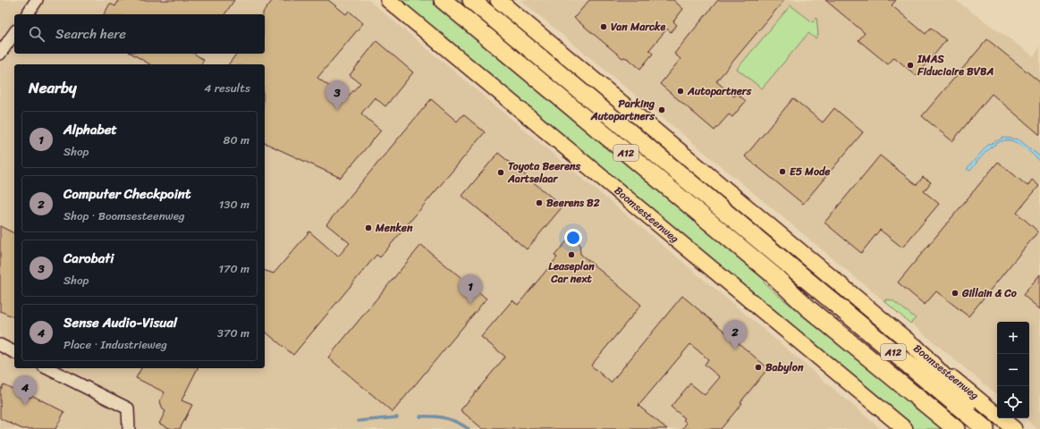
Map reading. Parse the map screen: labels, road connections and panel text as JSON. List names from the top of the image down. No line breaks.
{"streets":{"highway":["A12"],"main road":["Boomsesteenweg"]},"places":["Van Marcke","IMAS Fiduciaire BVBA","Autopartners","Parking Autopartners","E5 Mode","Toyota Beerens Aartselaar","Beerens B2","Menken","Leaseplan Car next","Gillain & Co","Babylon"],"page":{"search":"Search here","heading":["Nearby","4 results"],"pins":["3","1","2","4"],"list":[{"mark":"1","name":"Alphabet","note":"Shop","value":"80 m"},{"mark":"2","name":"Computer Checkpoint","note":"Shop · Boomsesteenweg","value":"130 m"},{"mark":"3","name":"Carobati","note":"Shop","value":"170 m"},{"mark":"4","name":"Sense Audio-Visual","note":"Place · Industrieweg","value":"370 m"}],"map_buttons":["+","−"]}}
